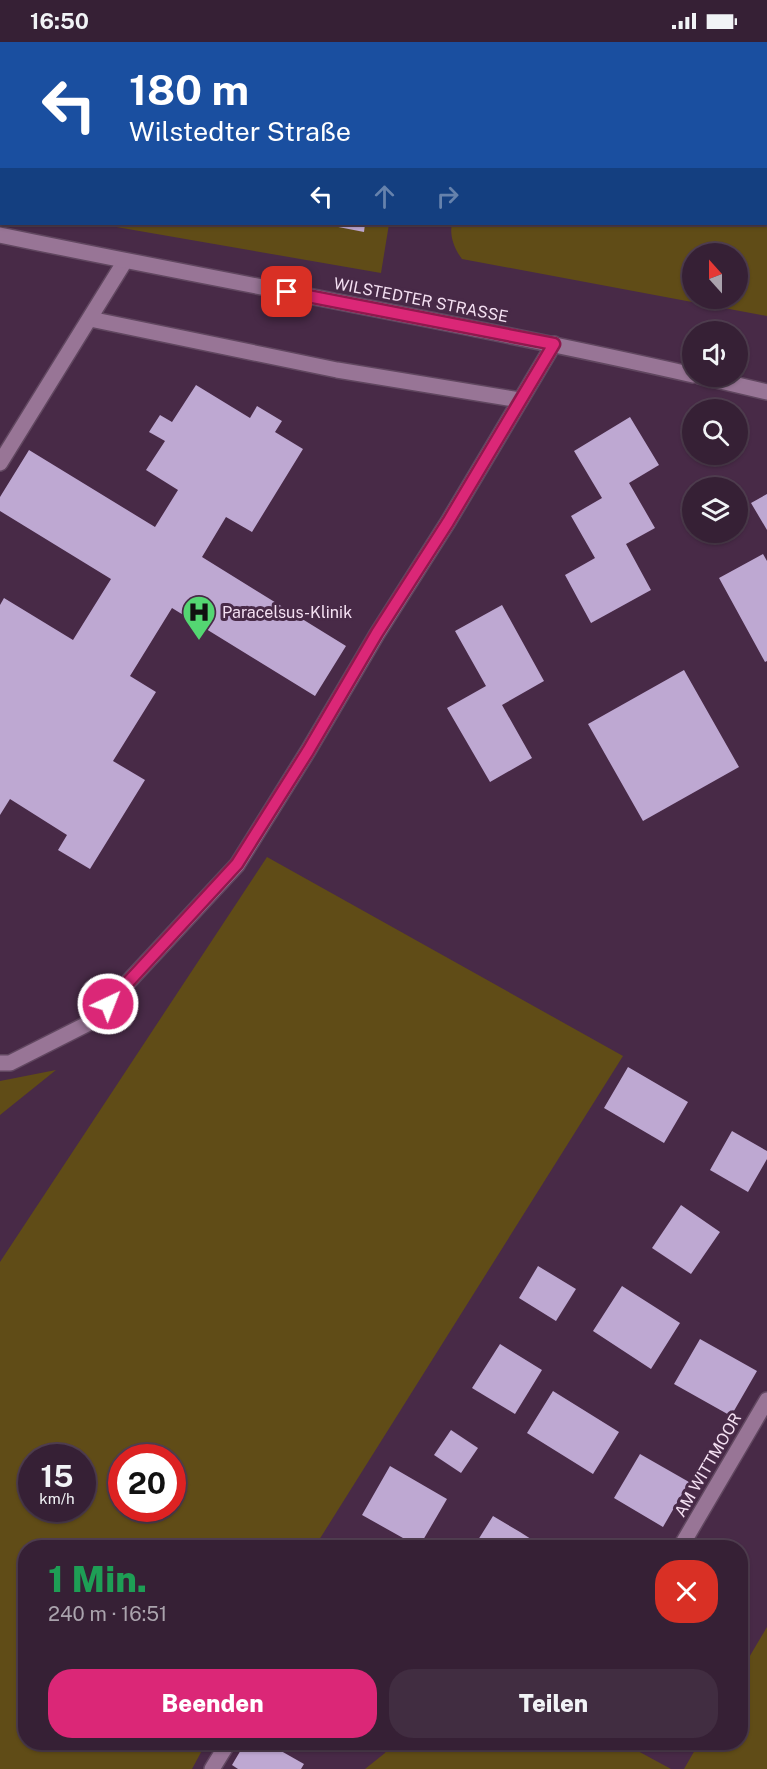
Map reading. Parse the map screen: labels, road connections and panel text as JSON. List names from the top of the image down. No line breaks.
{"streets":{"street":["WILSTEDTER STRASSE","AM WITTMOOR"]},"places":{"hospital":["Paracelsus-Klinik"]},"north":"top","page":{"status":"16:50","turn":["180 m","Wilstedter Straße"],"speed":"15 km/h","limit":"20","heading":["1 Min.","240 m · 16:51"],"buttons":["Beenden","Teilen"]}}
